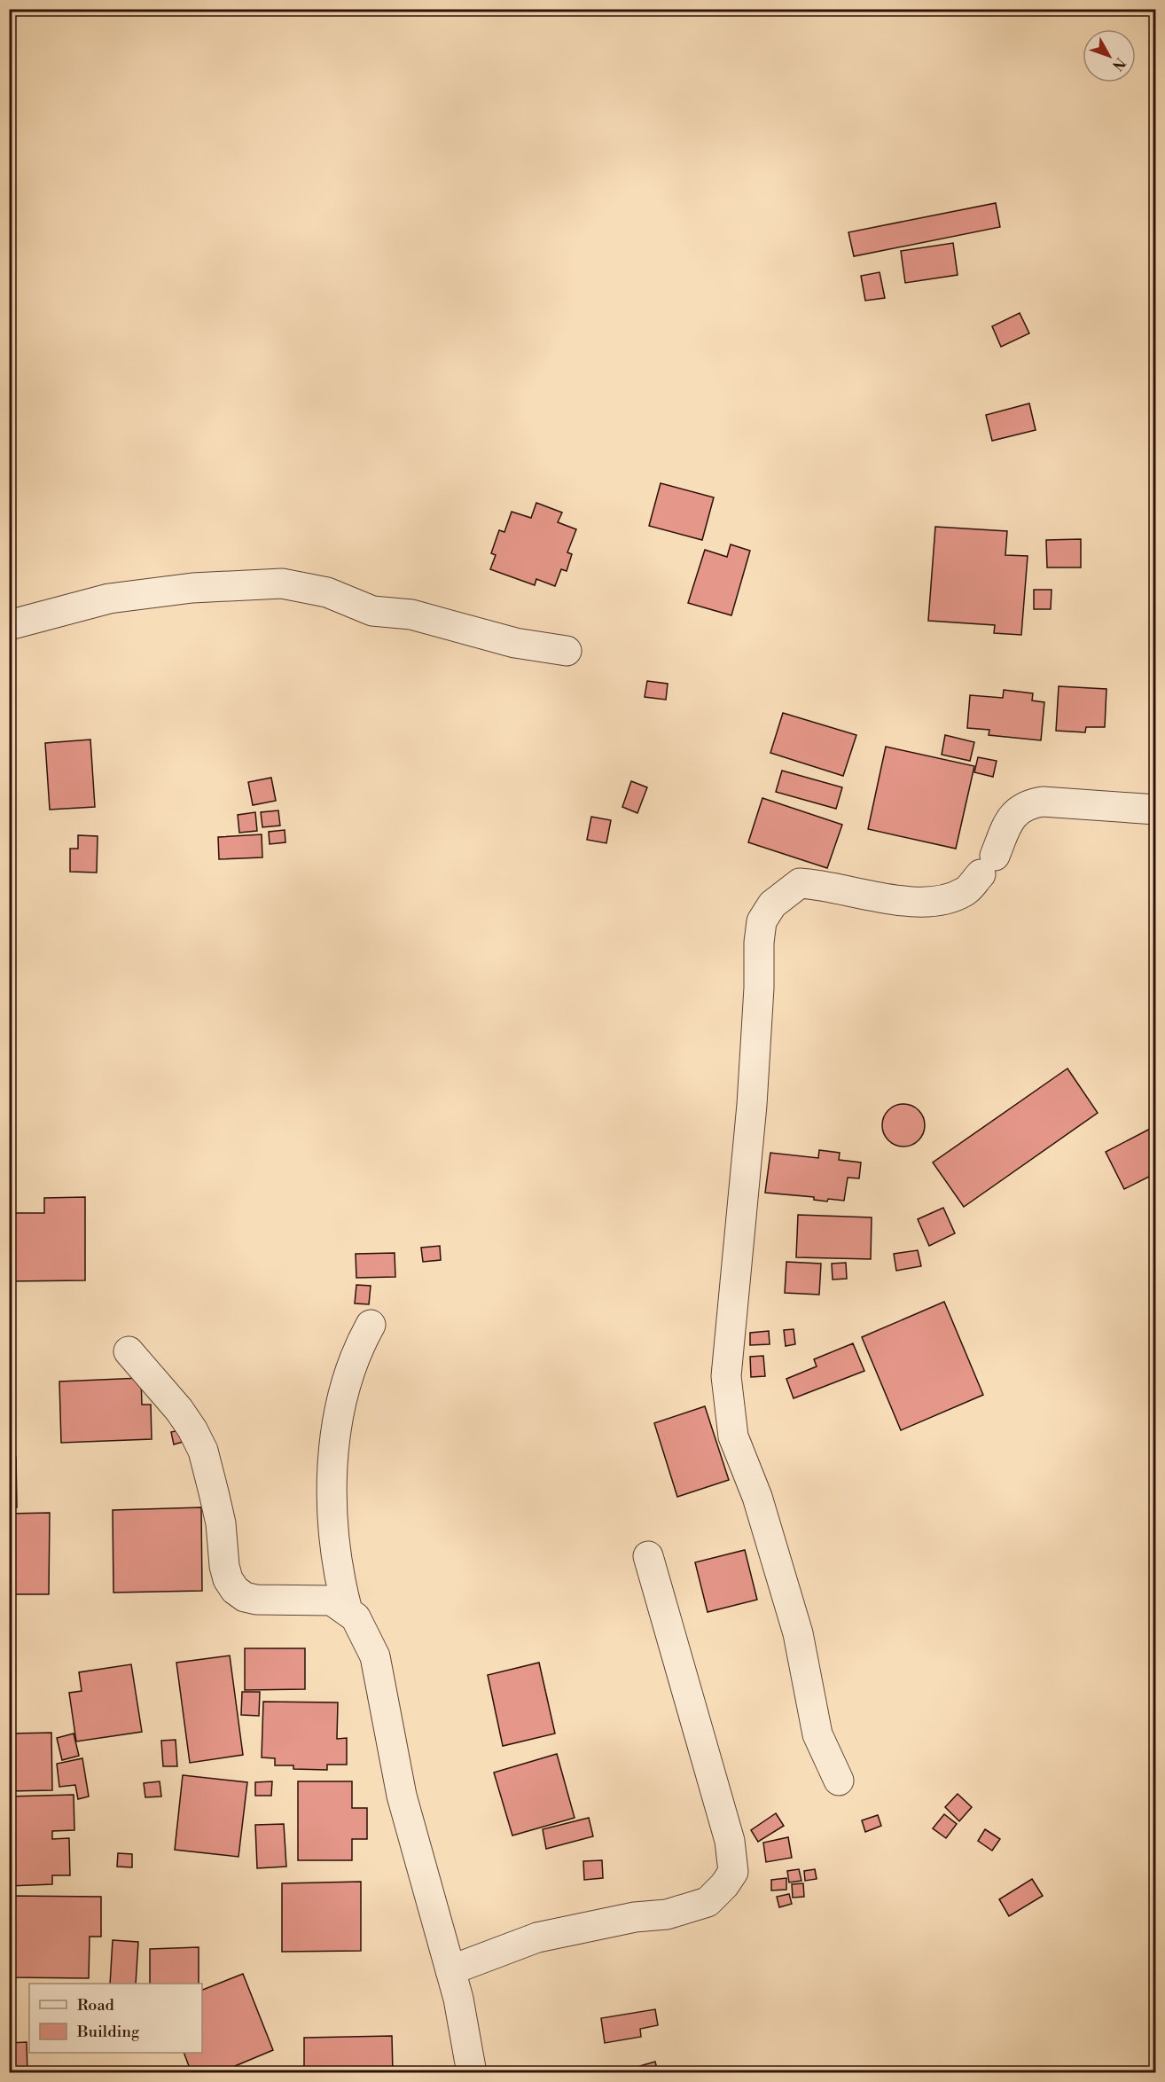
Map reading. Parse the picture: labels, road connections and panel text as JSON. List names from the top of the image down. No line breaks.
{"legend":["Road","Building"],"north":"bottom right"}
